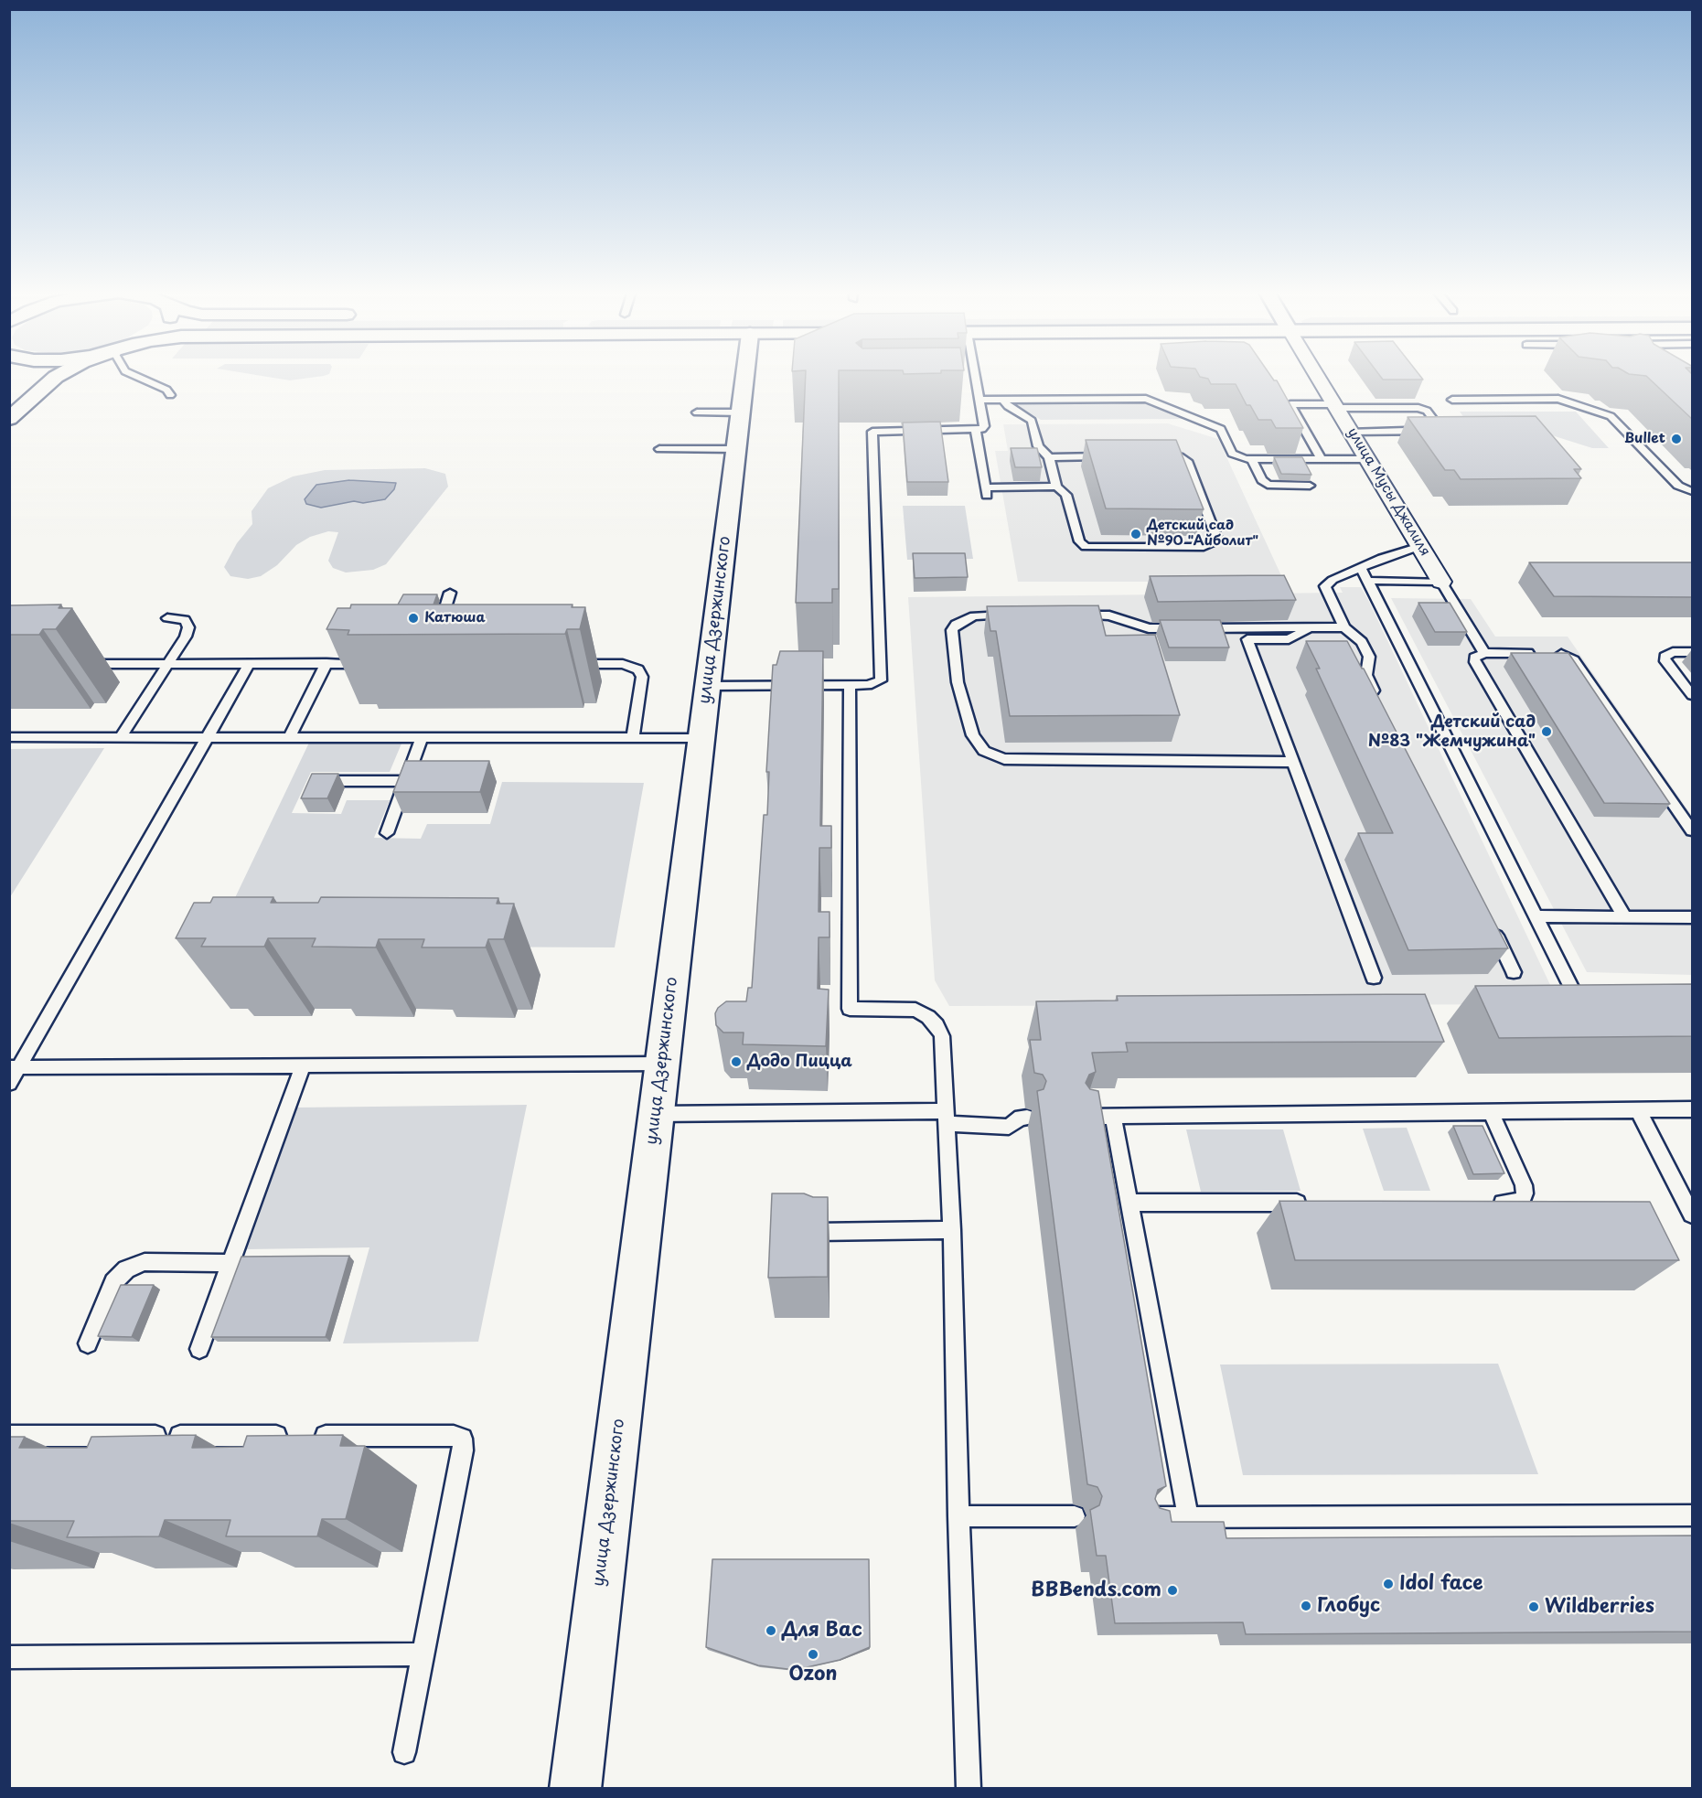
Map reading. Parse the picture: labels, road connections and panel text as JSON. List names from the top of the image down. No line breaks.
{"streets":{"main road":["улица Дзержинского"],"street":["улица Мусы Джалиля"]},"places":["Bullet","Детский сад №90 \"Айболит\"","Катюша","Детский сад №83 \"Жемчужина\"","Додо Пицца","Idol face","BBBends.com","Глобус","Wildberries","Для Вас","Ozon"]}
